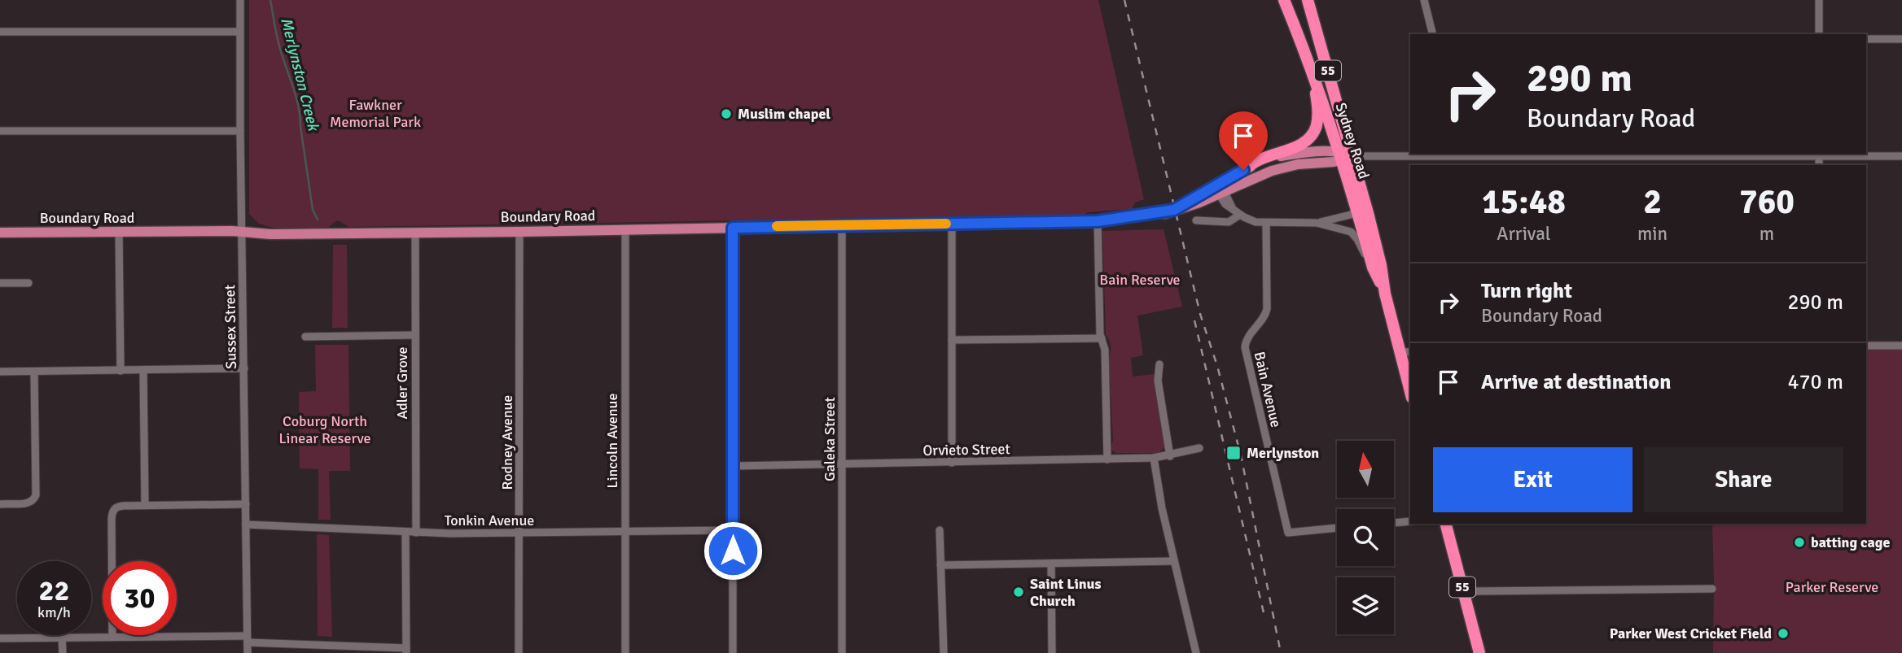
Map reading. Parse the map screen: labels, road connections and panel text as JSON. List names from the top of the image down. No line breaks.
{"streets":{"highway":["55","Sydney Road"],"main road":["Boundary Road"],"street":["Sussex Street","Adler Grove","Bain Avenue","Galeka Street","Lincoln Avenue","Rodney Avenue","Orvieto Street","Tonkin Avenue"]},"crossings":[["Sydney Road","Boundary Road"],["Boundary Road","Sussex Street"],["Boundary Road","Adler Grove"],["Boundary Road","Galeka Street"],["Boundary Road","Lincoln Avenue"],["Boundary Road","Rodney Avenue"],["Sussex Street","Tonkin Avenue"],["Adler Grove","Tonkin Avenue"],["Galeka Street","Orvieto Street"],["Lincoln Avenue","Tonkin Avenue"],["Rodney Avenue","Tonkin Avenue"]],"water":["Merlynston Creek"],"parks":["Fawkner Memorial Park","Bain Reserve","Coburg North Linear Reserve","Parker Reserve"],"places":{"other":["Muslim chapel","batting cage","Saint Linus Church","Parker West Cricket Field"],"transit":["Merlynston"]},"north":"top","page":{"turn":["290 m","Boundary Road"],"eta":["15:48","Arrival","2","min","760","m"],"list":[{"name":"Turn right","note":"Boundary Road","value":"290 m"},{"name":"Arrive at destination","value":"470 m"}],"buttons":["Exit","Share"],"speed":"22 km/h","limit":"30"}}
